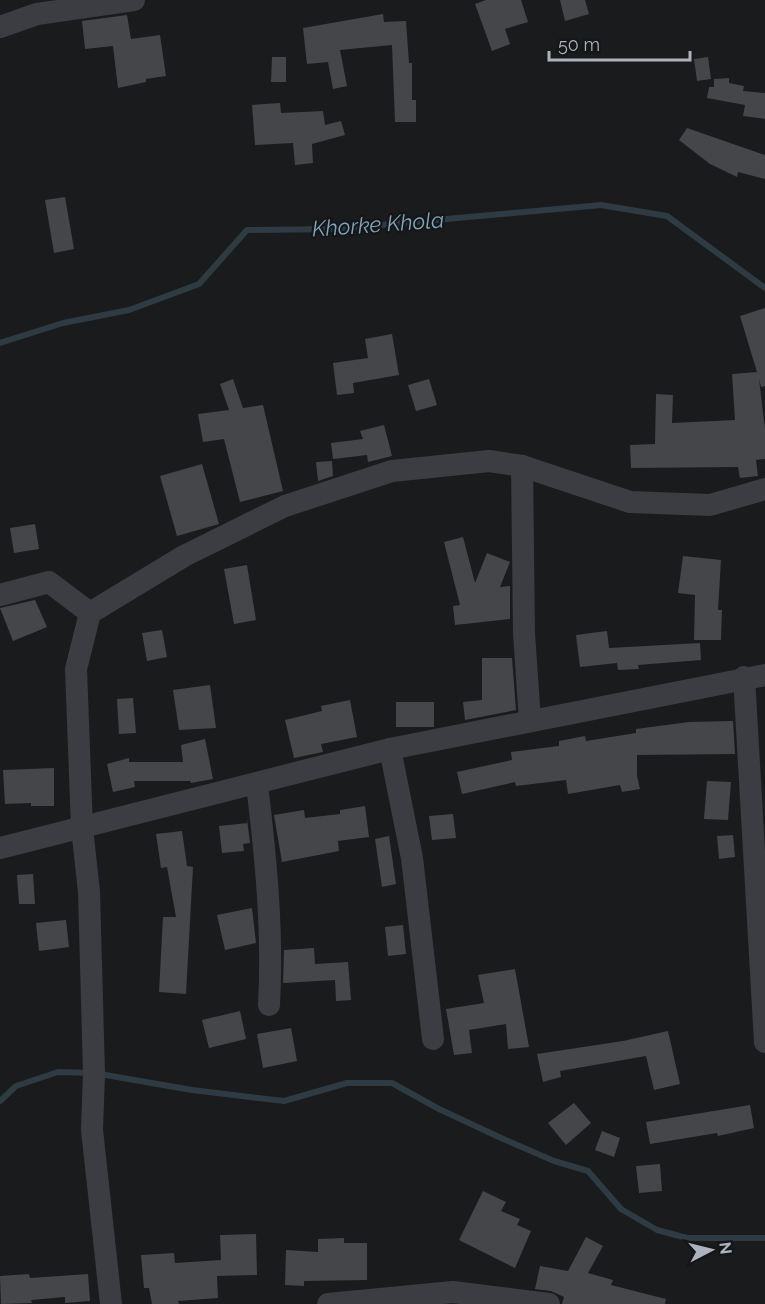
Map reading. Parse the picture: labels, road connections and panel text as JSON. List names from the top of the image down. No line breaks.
{"water":["Khorke Khola"],"scale_bar":"50 m","north":"right"}
